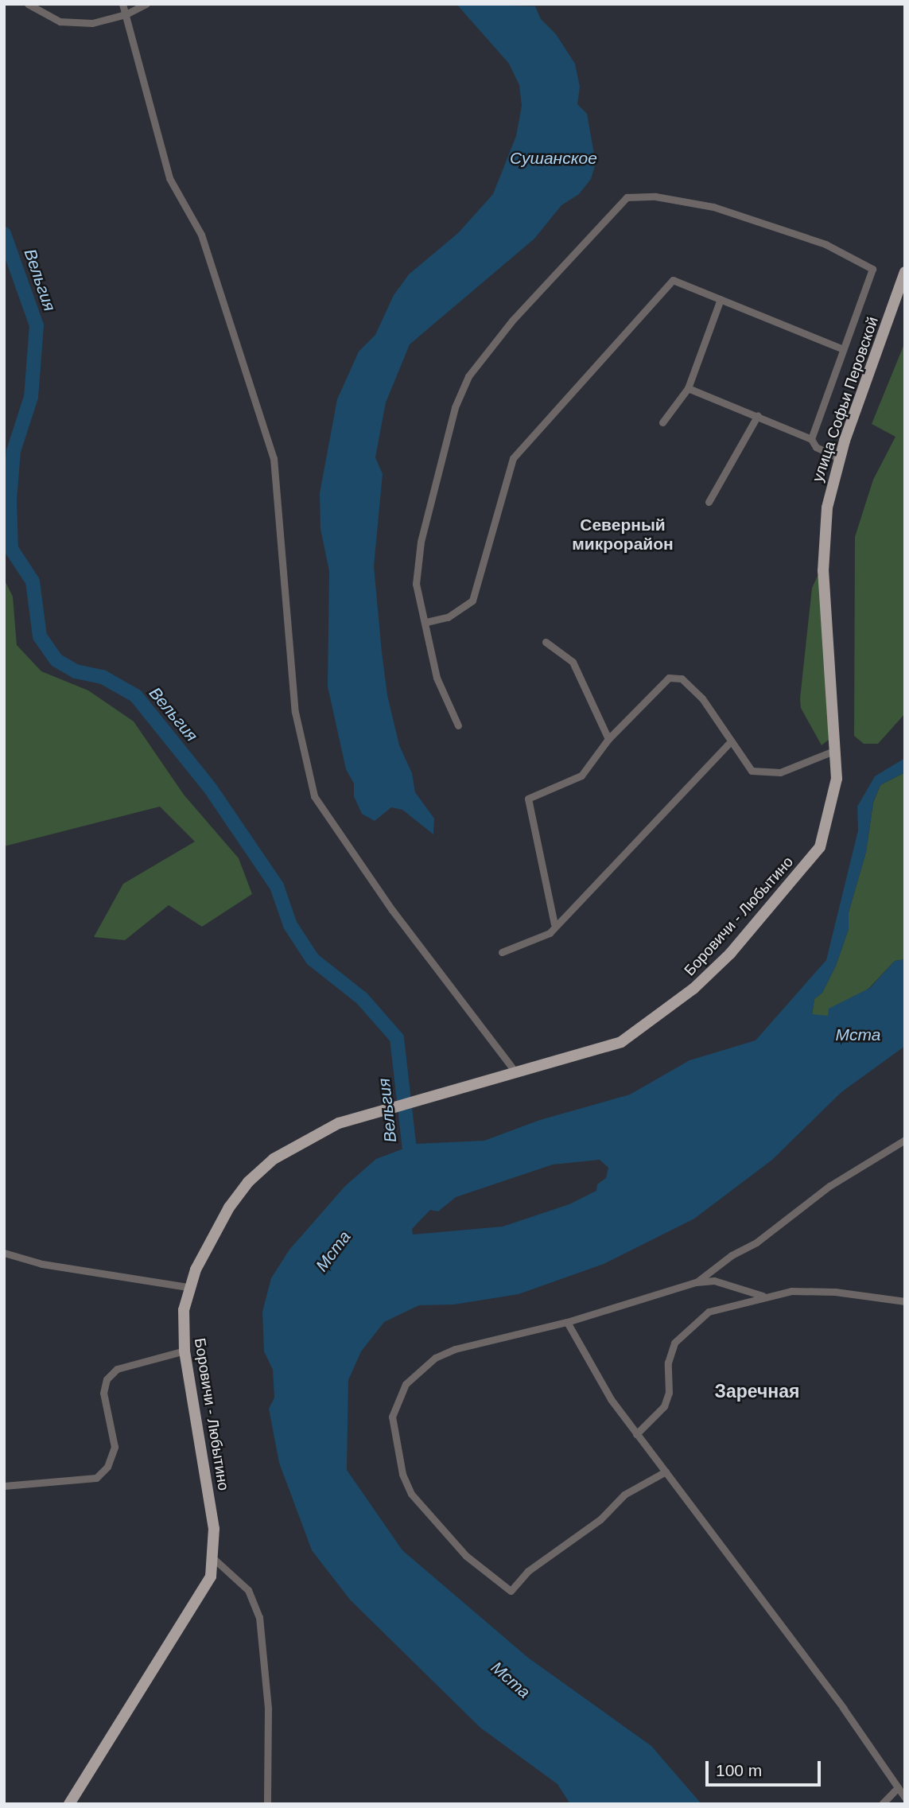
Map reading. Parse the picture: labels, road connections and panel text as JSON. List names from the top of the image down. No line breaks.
{"streets":{"main road":["улица Софьи Перовской","Боровичи - Любытино"]},"crossings":[["улица Софьи Перовской","Боровичи - Любытино"]],"districts":["Северный микрорайон","Заречная"],"water":["Сушанское","Вельгия","Мста"],"scale_bar":"100 m"}
